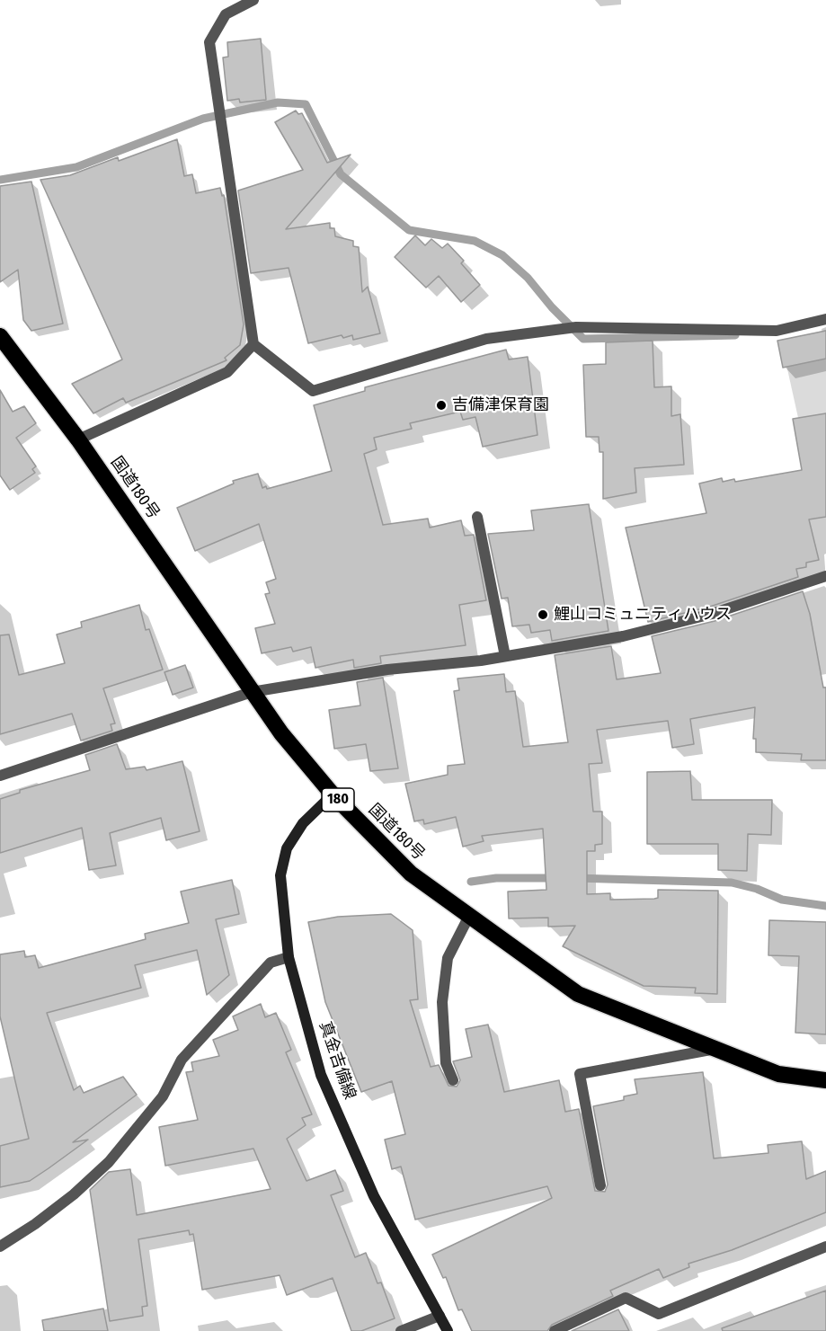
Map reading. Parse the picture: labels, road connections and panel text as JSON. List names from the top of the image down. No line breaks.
{"streets":{"highway":["国道180号","180"],"main road":["真金吉備線"]},"crossings":[["国道180号","真金吉備線"]],"places":["吉備津保育園","鯉山コミュニティハウス"]}
